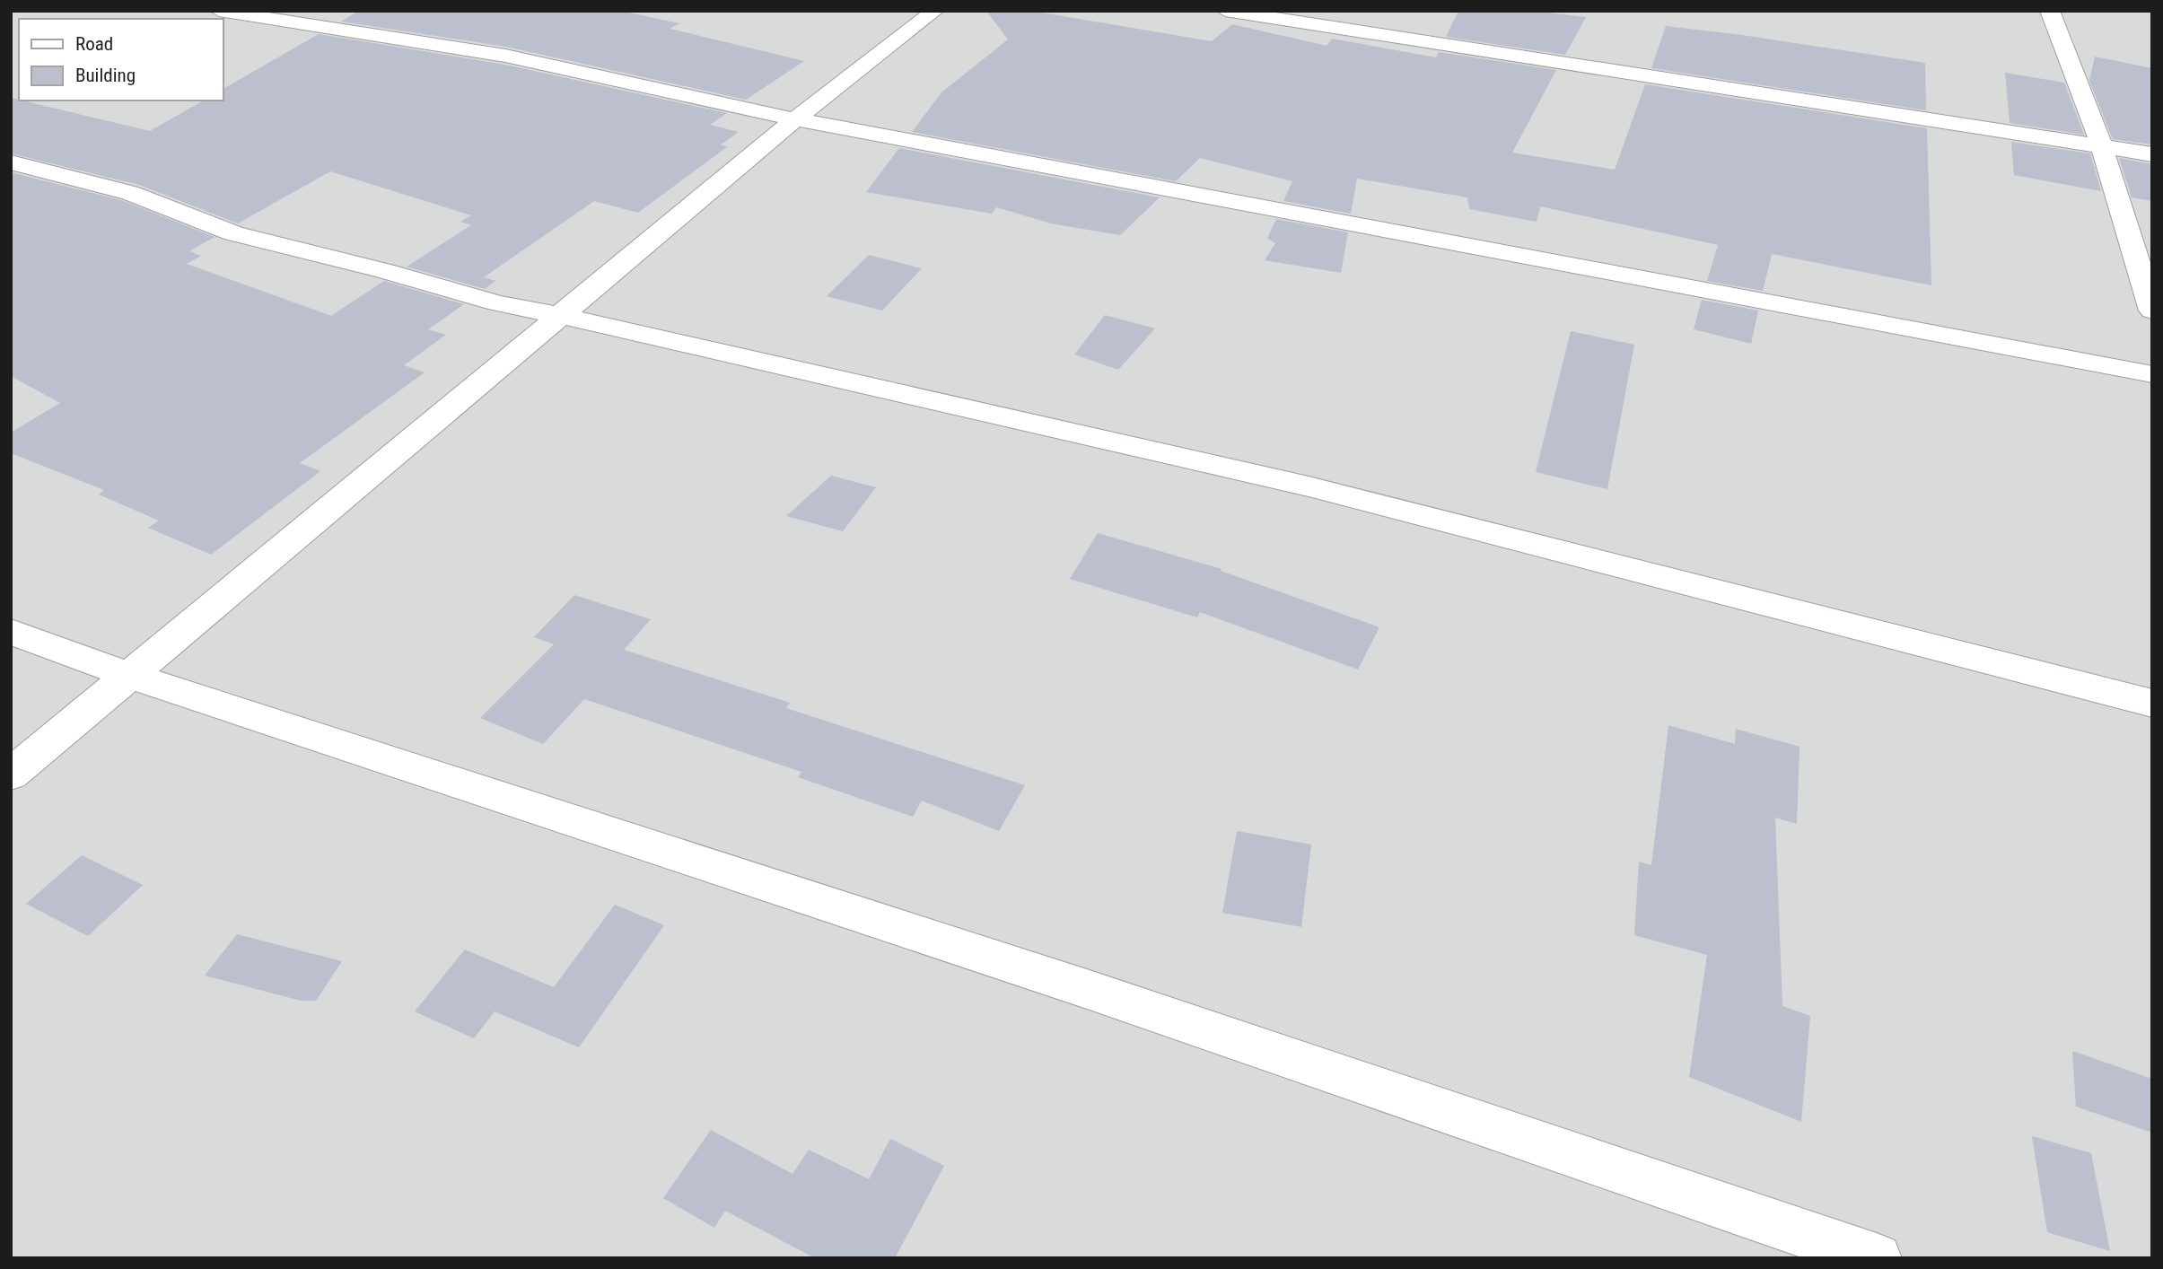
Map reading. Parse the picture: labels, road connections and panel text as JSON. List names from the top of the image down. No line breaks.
{"legend":["Road","Building"]}
